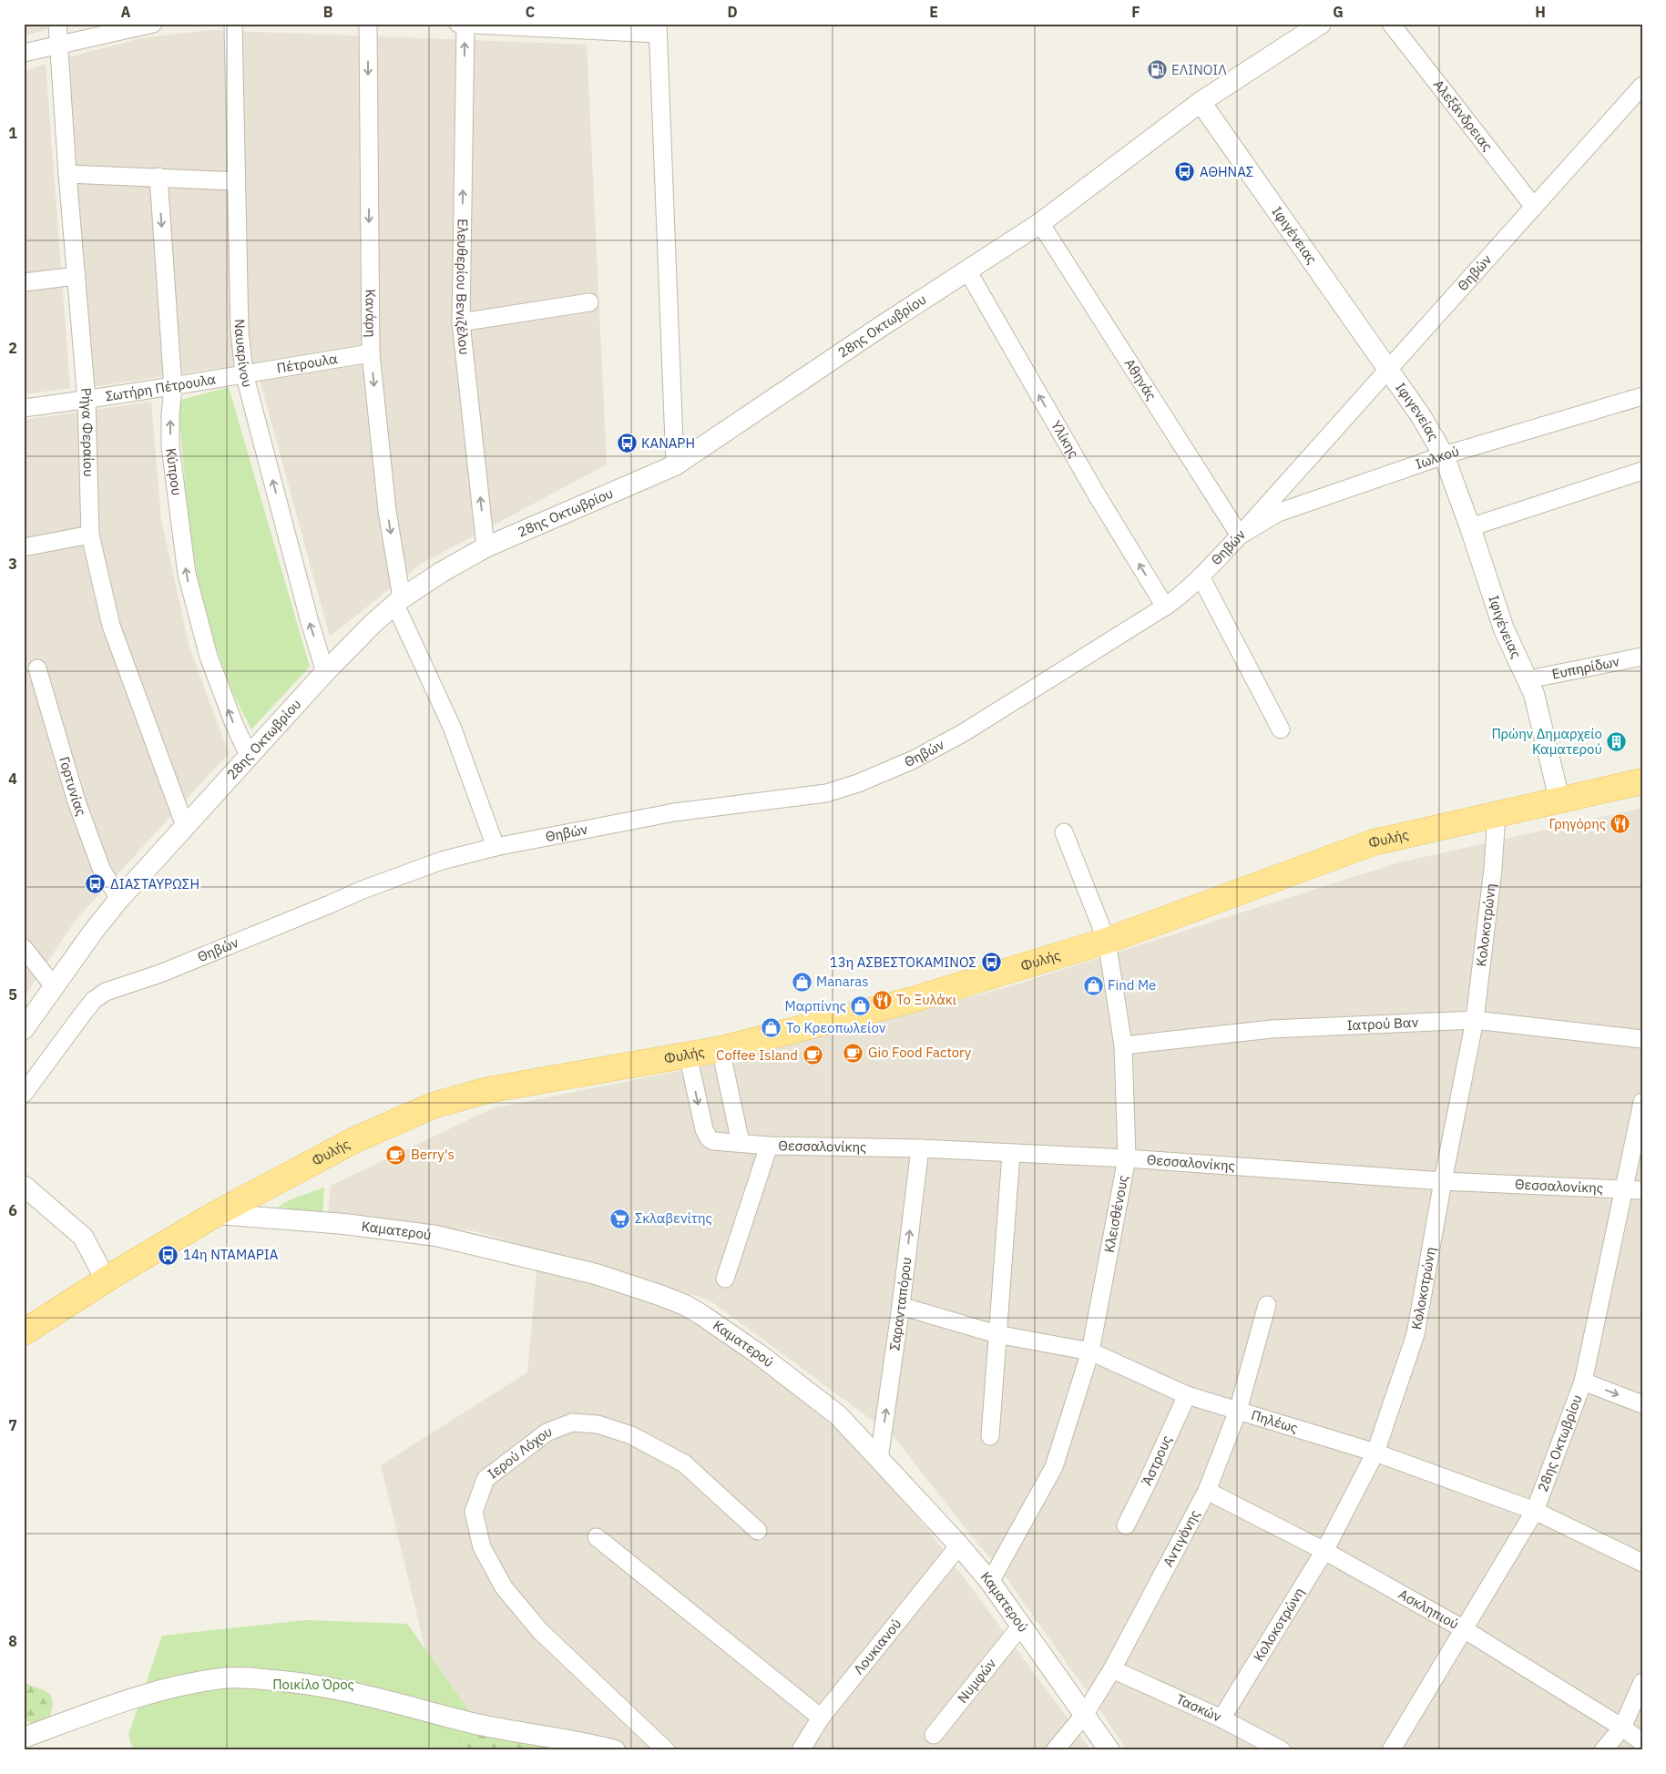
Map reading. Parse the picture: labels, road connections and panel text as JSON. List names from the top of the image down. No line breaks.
{"streets":{"main road":["Φυλής"],"street":["Αλεξάνδρειας","Ιφιγένειας","Θηβών","Ελευθερίου Βενιζέλου","Κανάρη","28ης Οκτωβρίου","Ναυαρίνου","Πέτρουλα","Αθηνάς","Σωτήρη Πέτρουλα","Ιφιγενείας","Ρήγα Φεραίου","Υλίκης","Ιωλκού","Κύπρου","Ευπηρίδων","Γορτυνίας","Κολοκοτρώνη","Ιατρού Βαν","Θεσσαλονίκης","Κλεισθένους","Καματερού","Σαρανταπόρου","Πηλέως","Ιερού Λόχου","Άστρους","Αντιγόνης","Ασκληπιού","Λουκιανού","Νυμφών","Τασκών"]},"crossings":[["Αλεξάνδρειας","Θηβών"],["Ιφιγένειας","Θηβών"],["Ιφιγένειας","28ης Οκτωβρίου"],["Ιφιγένειας","Ιφιγενείας"],["Ιφιγένειας","Ιωλκού"],["Ιφιγένειας","Ευπηρίδων"],["Ιφιγένειας","Φυλής"],["Θηβών","Κανάρη"],["Θηβών","Αθηνάς"],["Θηβών","Ιφιγενείας"],["Θηβών","Υλίκης"],["Θηβών","Ιωλκού"],["Ελευθερίου Βενιζέλου","28ης Οκτωβρίου"],["Κανάρη","28ης Οκτωβρίου"],["Κανάρη","Πέτρουλα"],["28ης Οκτωβρίου","Ναυαρίνου"],["28ης Οκτωβρίου","Αθηνάς"],["28ης Οκτωβρίου","Ρήγα Φεραίου"],["28ης Οκτωβρίου","Υλίκης"],["28ης Οκτωβρίου","Κύπρου"],["28ης Οκτωβρίου","Γορτυνίας"],["28ης Οκτωβρίου","Θεσσαλονίκης"],["28ης Οκτωβρίου","Πηλέως"],["28ης Οκτωβρίου","Ασκληπιού"],["Ναυαρίνου","Πέτρουλα"],["Ναυαρίνου","Σωτήρη Πέτρουλα"],["Πέτρουλα","Σωτήρη Πέτρουλα"],["Αθηνάς","Ιωλκού"],["Σωτήρη Πέτρουλα","Ρήγα Φεραίου"],["Σωτήρη Πέτρουλα","Κύπρου"],["Ιφιγενείας","Ιωλκού"],["Φυλής","Κολοκοτρώνη"],["Φυλής","Θεσσαλονίκης"],["Φυλής","Κλεισθένους"],["Φυλής","Καματερού"],["Κολοκοτρώνη","Ιατρού Βαν"],["Κολοκοτρώνη","Θεσσαλονίκης"],["Κολοκοτρώνη","Πηλέως"],["Κολοκοτρώνη","Ασκληπιού"],["Κολοκοτρώνη","Τασκών"],["Ιατρού Βαν","Κλεισθένους"],["Θεσσαλονίκης","Κλεισθένους"],["Θεσσαλονίκης","Σαρανταπόρου"],["Κλεισθένους","Καματερού"],["Κλεισθένους","Πηλέως"],["Καματερού","Σαρανταπόρου"],["Καματερού","Αντιγόνης"],["Καματερού","Λουκιανού"],["Καματερού","Νυμφών"],["Σαρανταπόρου","Πηλέως"],["Πηλέως","Άστρους"],["Πηλέως","Αντιγόνης"],["Αντιγόνης","Ασκληπιού"],["Αντιγόνης","Τασκών"]],"one_way":["Ελευθερίου Βενιζέλου","Κανάρη","Ναυαρίνου","Υλίκης"],"parks":["Ποικίλο Όρος"],"places":{"fuel station":["ΕΛΙΝΟΙΛ"],"bus stop":["ΑΘΗΝΑΣ","ΚΑΝΑΡΗ","ΔΙΑΣΤΑΥΡΩΣΗ","13η ΑΣΒΕΣΤΟΚΑΜΙΝΟΣ","14η ΝΤΑΜΑΡΙΑ"],"building":["Πρώην Δημαρχείο Καματερού"],"restaurant":["Γρηγόρης","Το Ξυλάκι"],"shop":["Manaras","Find Me","Μαρπίνης","Το Κρεοπωλείον"],"cafe":["Gio Food Factory","Coffee Island","Berry's"],"supermarket":["Σκλαβενίτης"]},"grid":{"columns":["A","B","C","D","E","F","G","H"],"rows":["1","2","3","4","5","6","7","8"]}}
